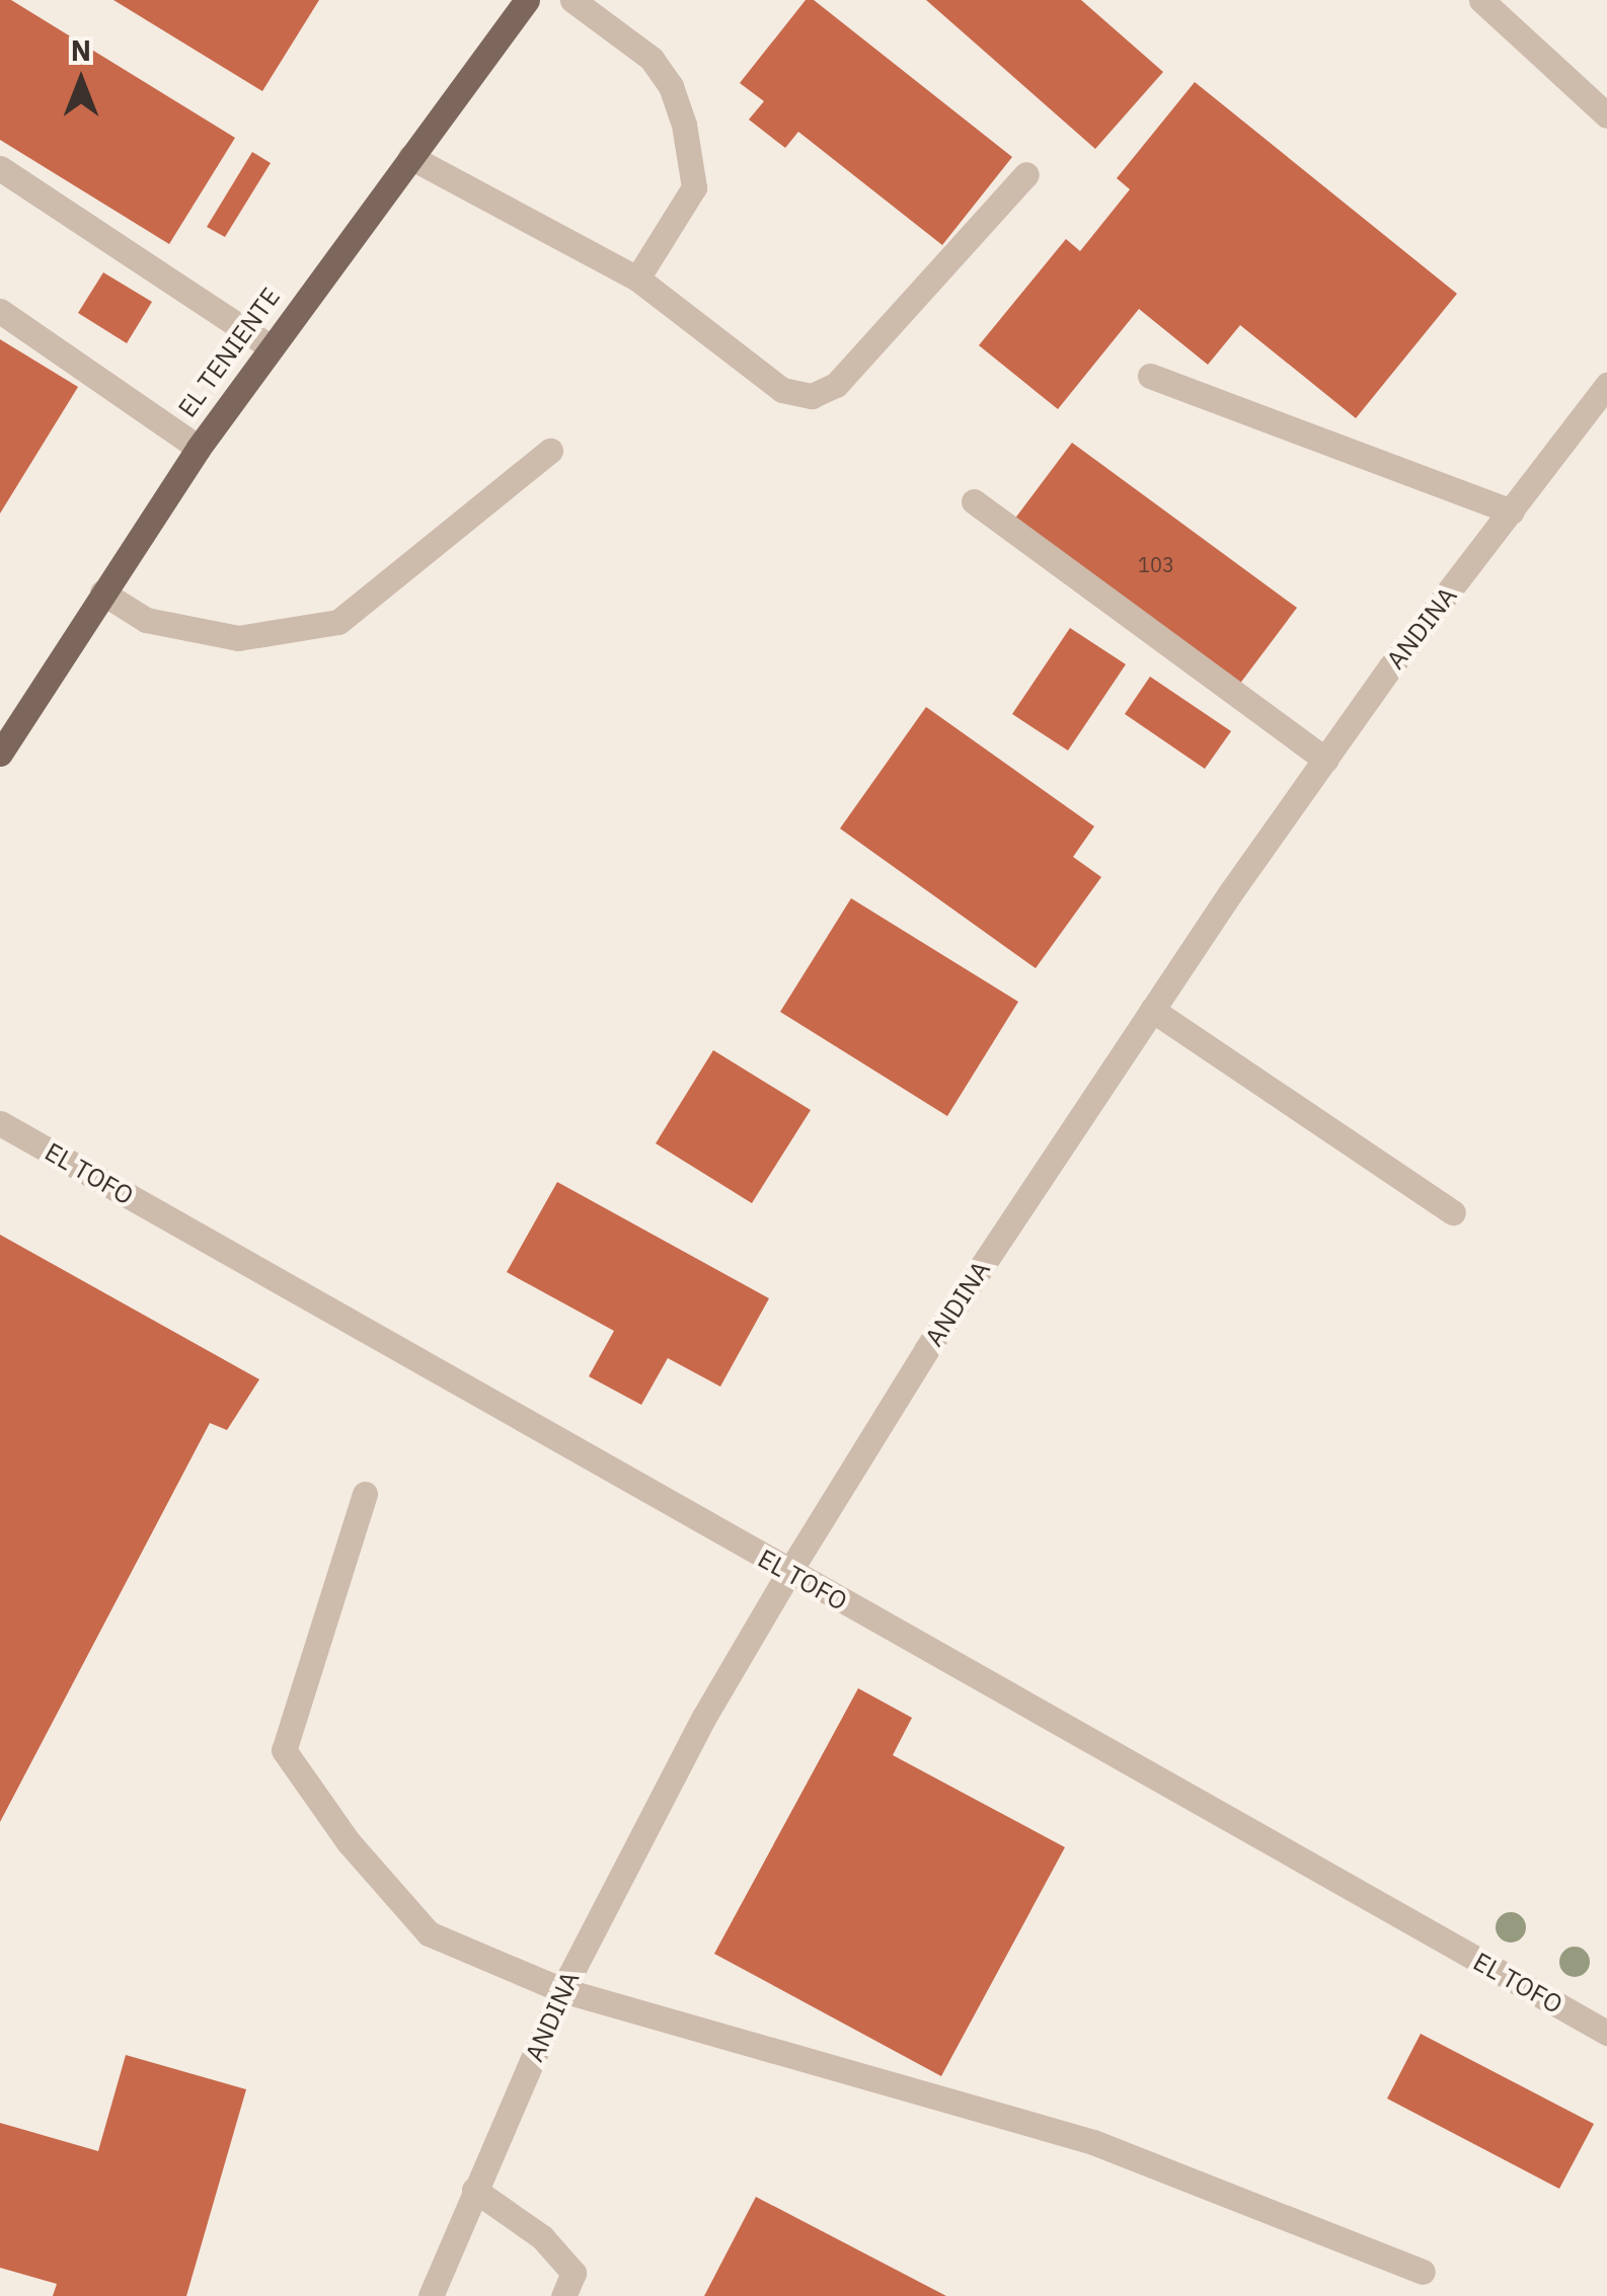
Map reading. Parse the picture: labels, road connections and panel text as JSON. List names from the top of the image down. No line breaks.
{"streets":{"main road":["EL TENIENTE"],"street":["ANDINA","EL TOFO"]},"crossings":[["ANDINA","EL TOFO"]],"house_numbers":["103"],"north":"top"}
